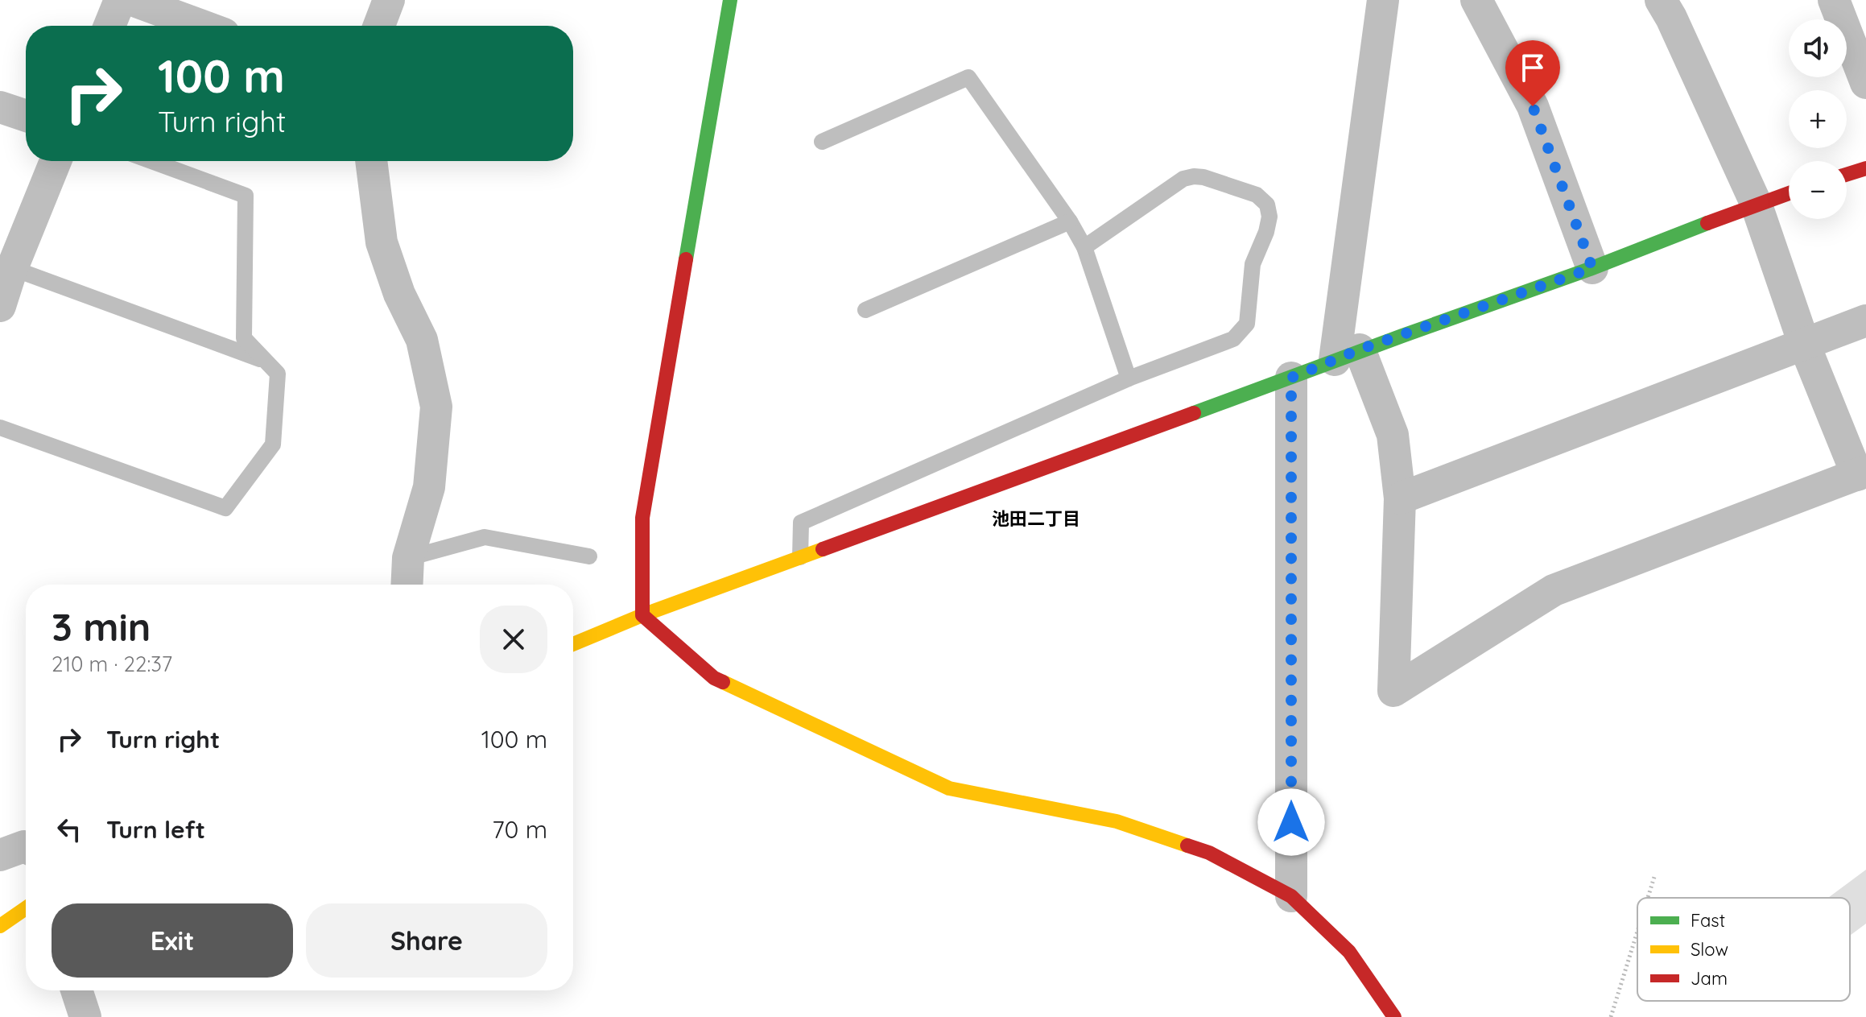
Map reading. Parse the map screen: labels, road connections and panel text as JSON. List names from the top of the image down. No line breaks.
{"districts":["池田二丁目"],"legend":["Fast","Slow","Jam"],"page":{"map_buttons":["+","−"],"turn":["100 m","Turn right"],"heading":["3 min","210 m · 22:37"],"list":[{"name":"Turn right","value":"100 m"},{"name":"Turn left","value":"70 m"}],"buttons":["Exit","Share"]}}
